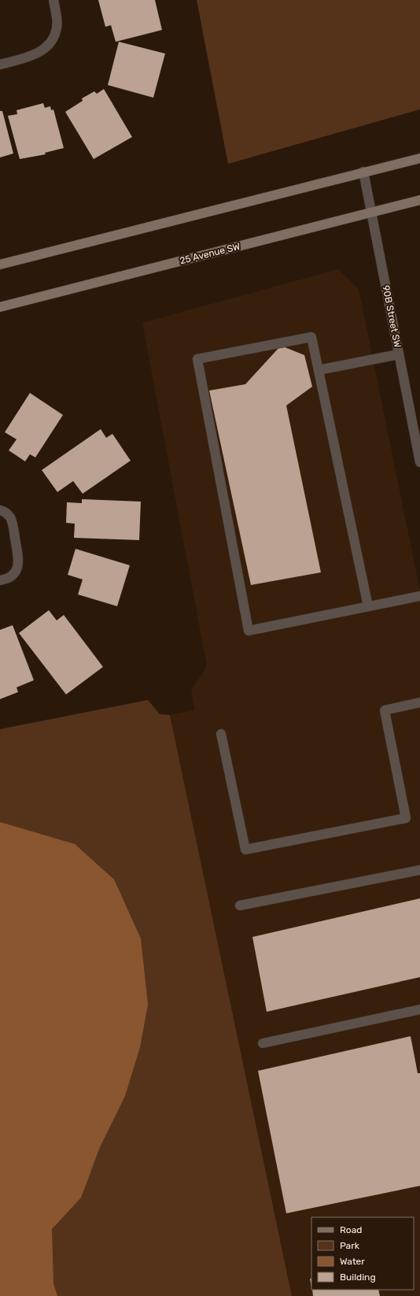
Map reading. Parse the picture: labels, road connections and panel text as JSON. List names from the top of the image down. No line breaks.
{"streets":{"main road":["25 Avenue SW"],"street":["90B Street SW"]},"crossings":[["25 Avenue SW","90B Street SW"]],"legend":["Road","Park","Water","Building"]}
